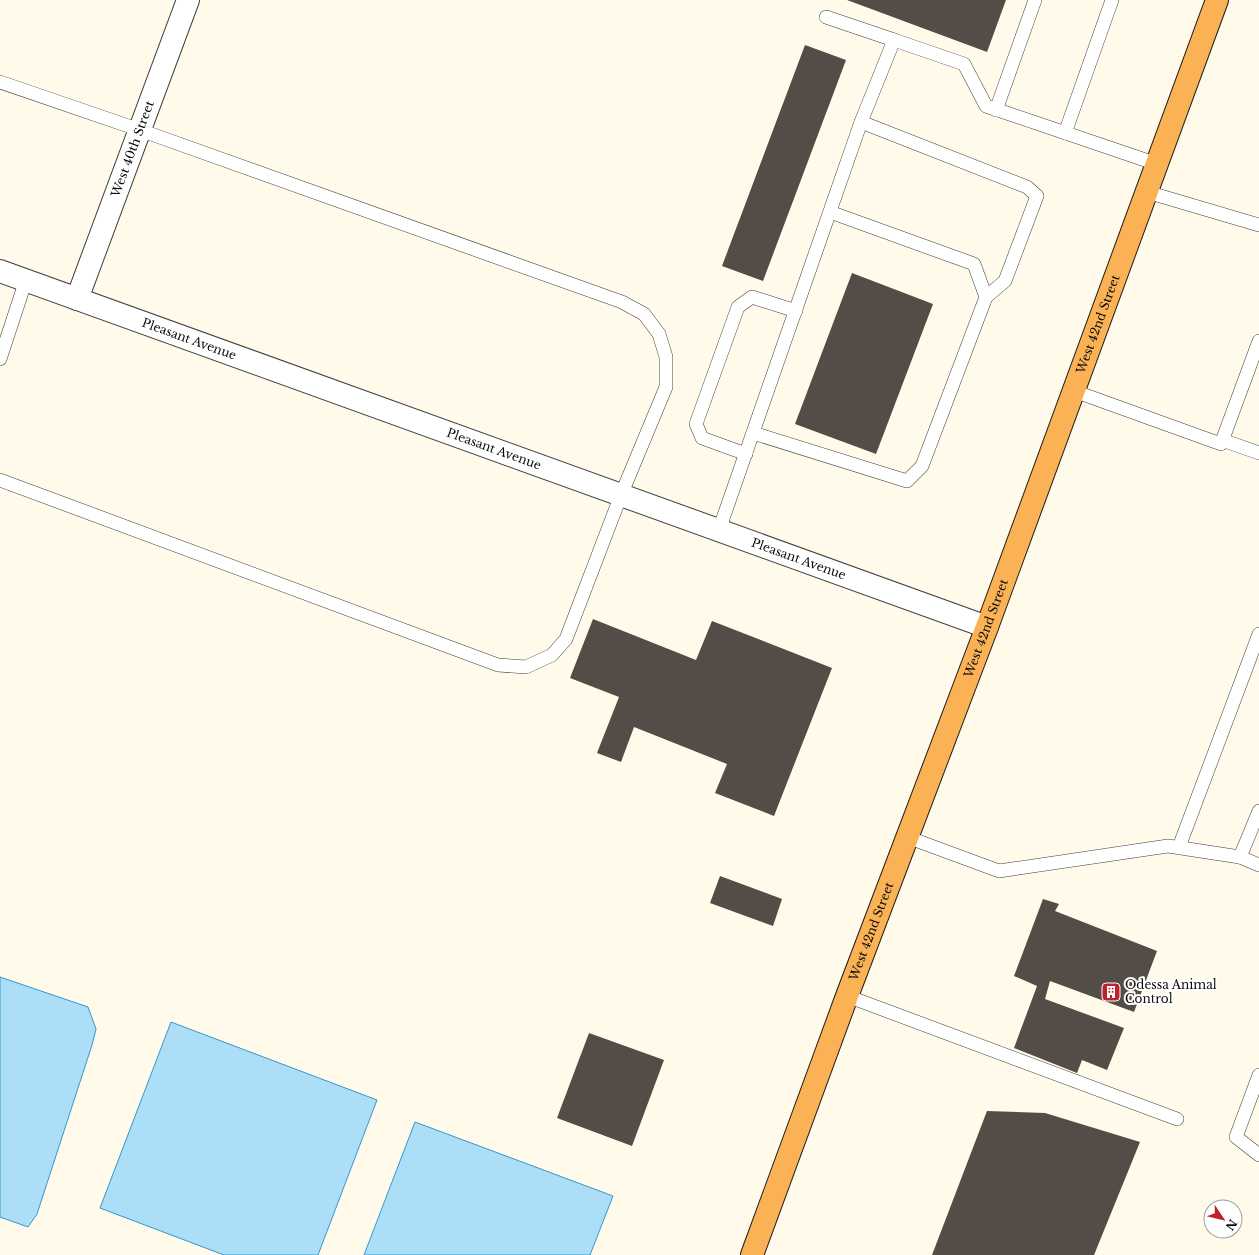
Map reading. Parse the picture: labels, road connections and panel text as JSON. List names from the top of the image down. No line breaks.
{"streets":{"highway":["West 42nd Street"],"street":["West 40th Street","Pleasant Avenue"]},"crossings":[["West 40th Street","Pleasant Avenue"],["West 42nd Street","Pleasant Avenue"]],"places":{"building":["Odessa Animal Control"]},"north":"bottom right"}
